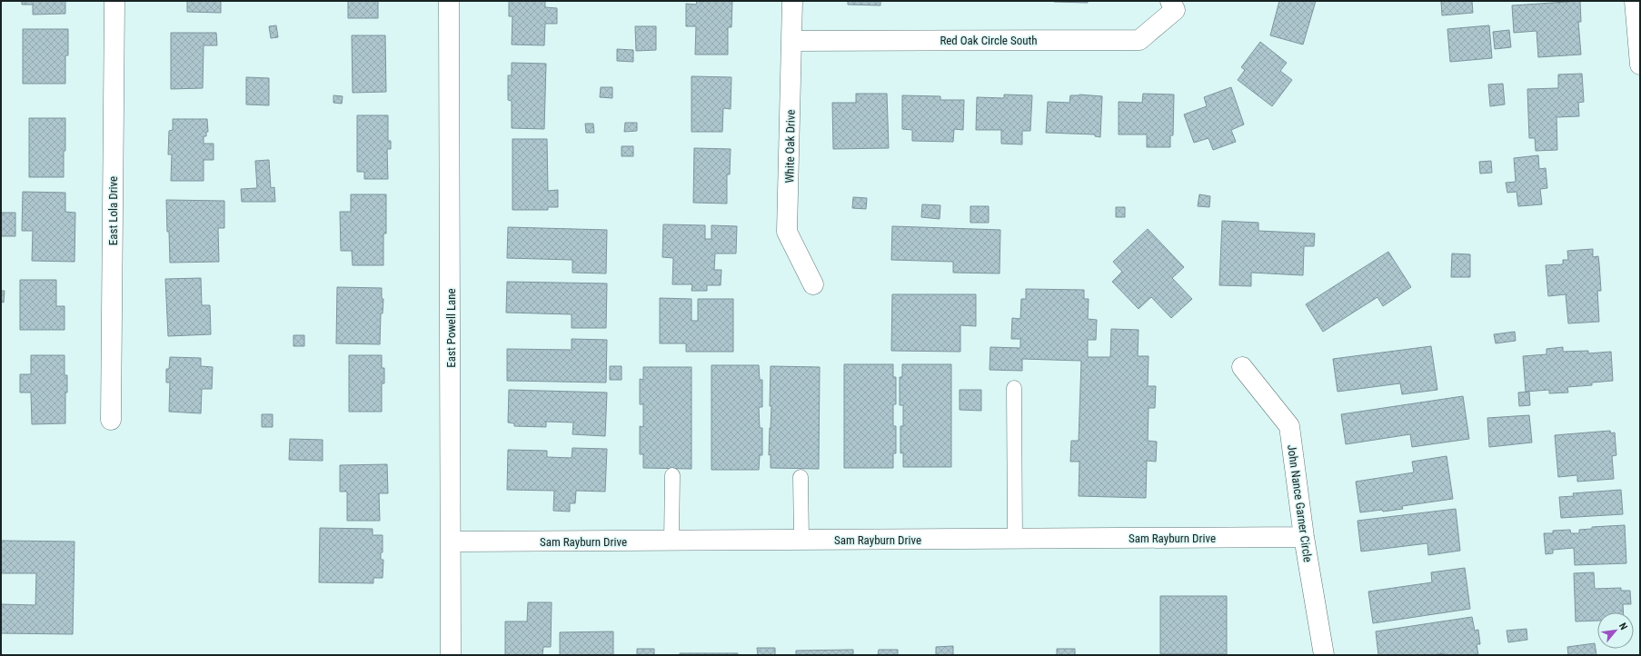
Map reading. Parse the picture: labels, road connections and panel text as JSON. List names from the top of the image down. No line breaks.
{"streets":{"street":["Red Oak Circle South","White Oak Drive","East Lola Drive","East Powell Lane","John Nance Garner Circle","Sam Rayburn Drive"]},"crossings":[["Red Oak Circle South","White Oak Drive"],["East Powell Lane","Sam Rayburn Drive"],["John Nance Garner Circle","Sam Rayburn Drive"]],"north":"top right"}
